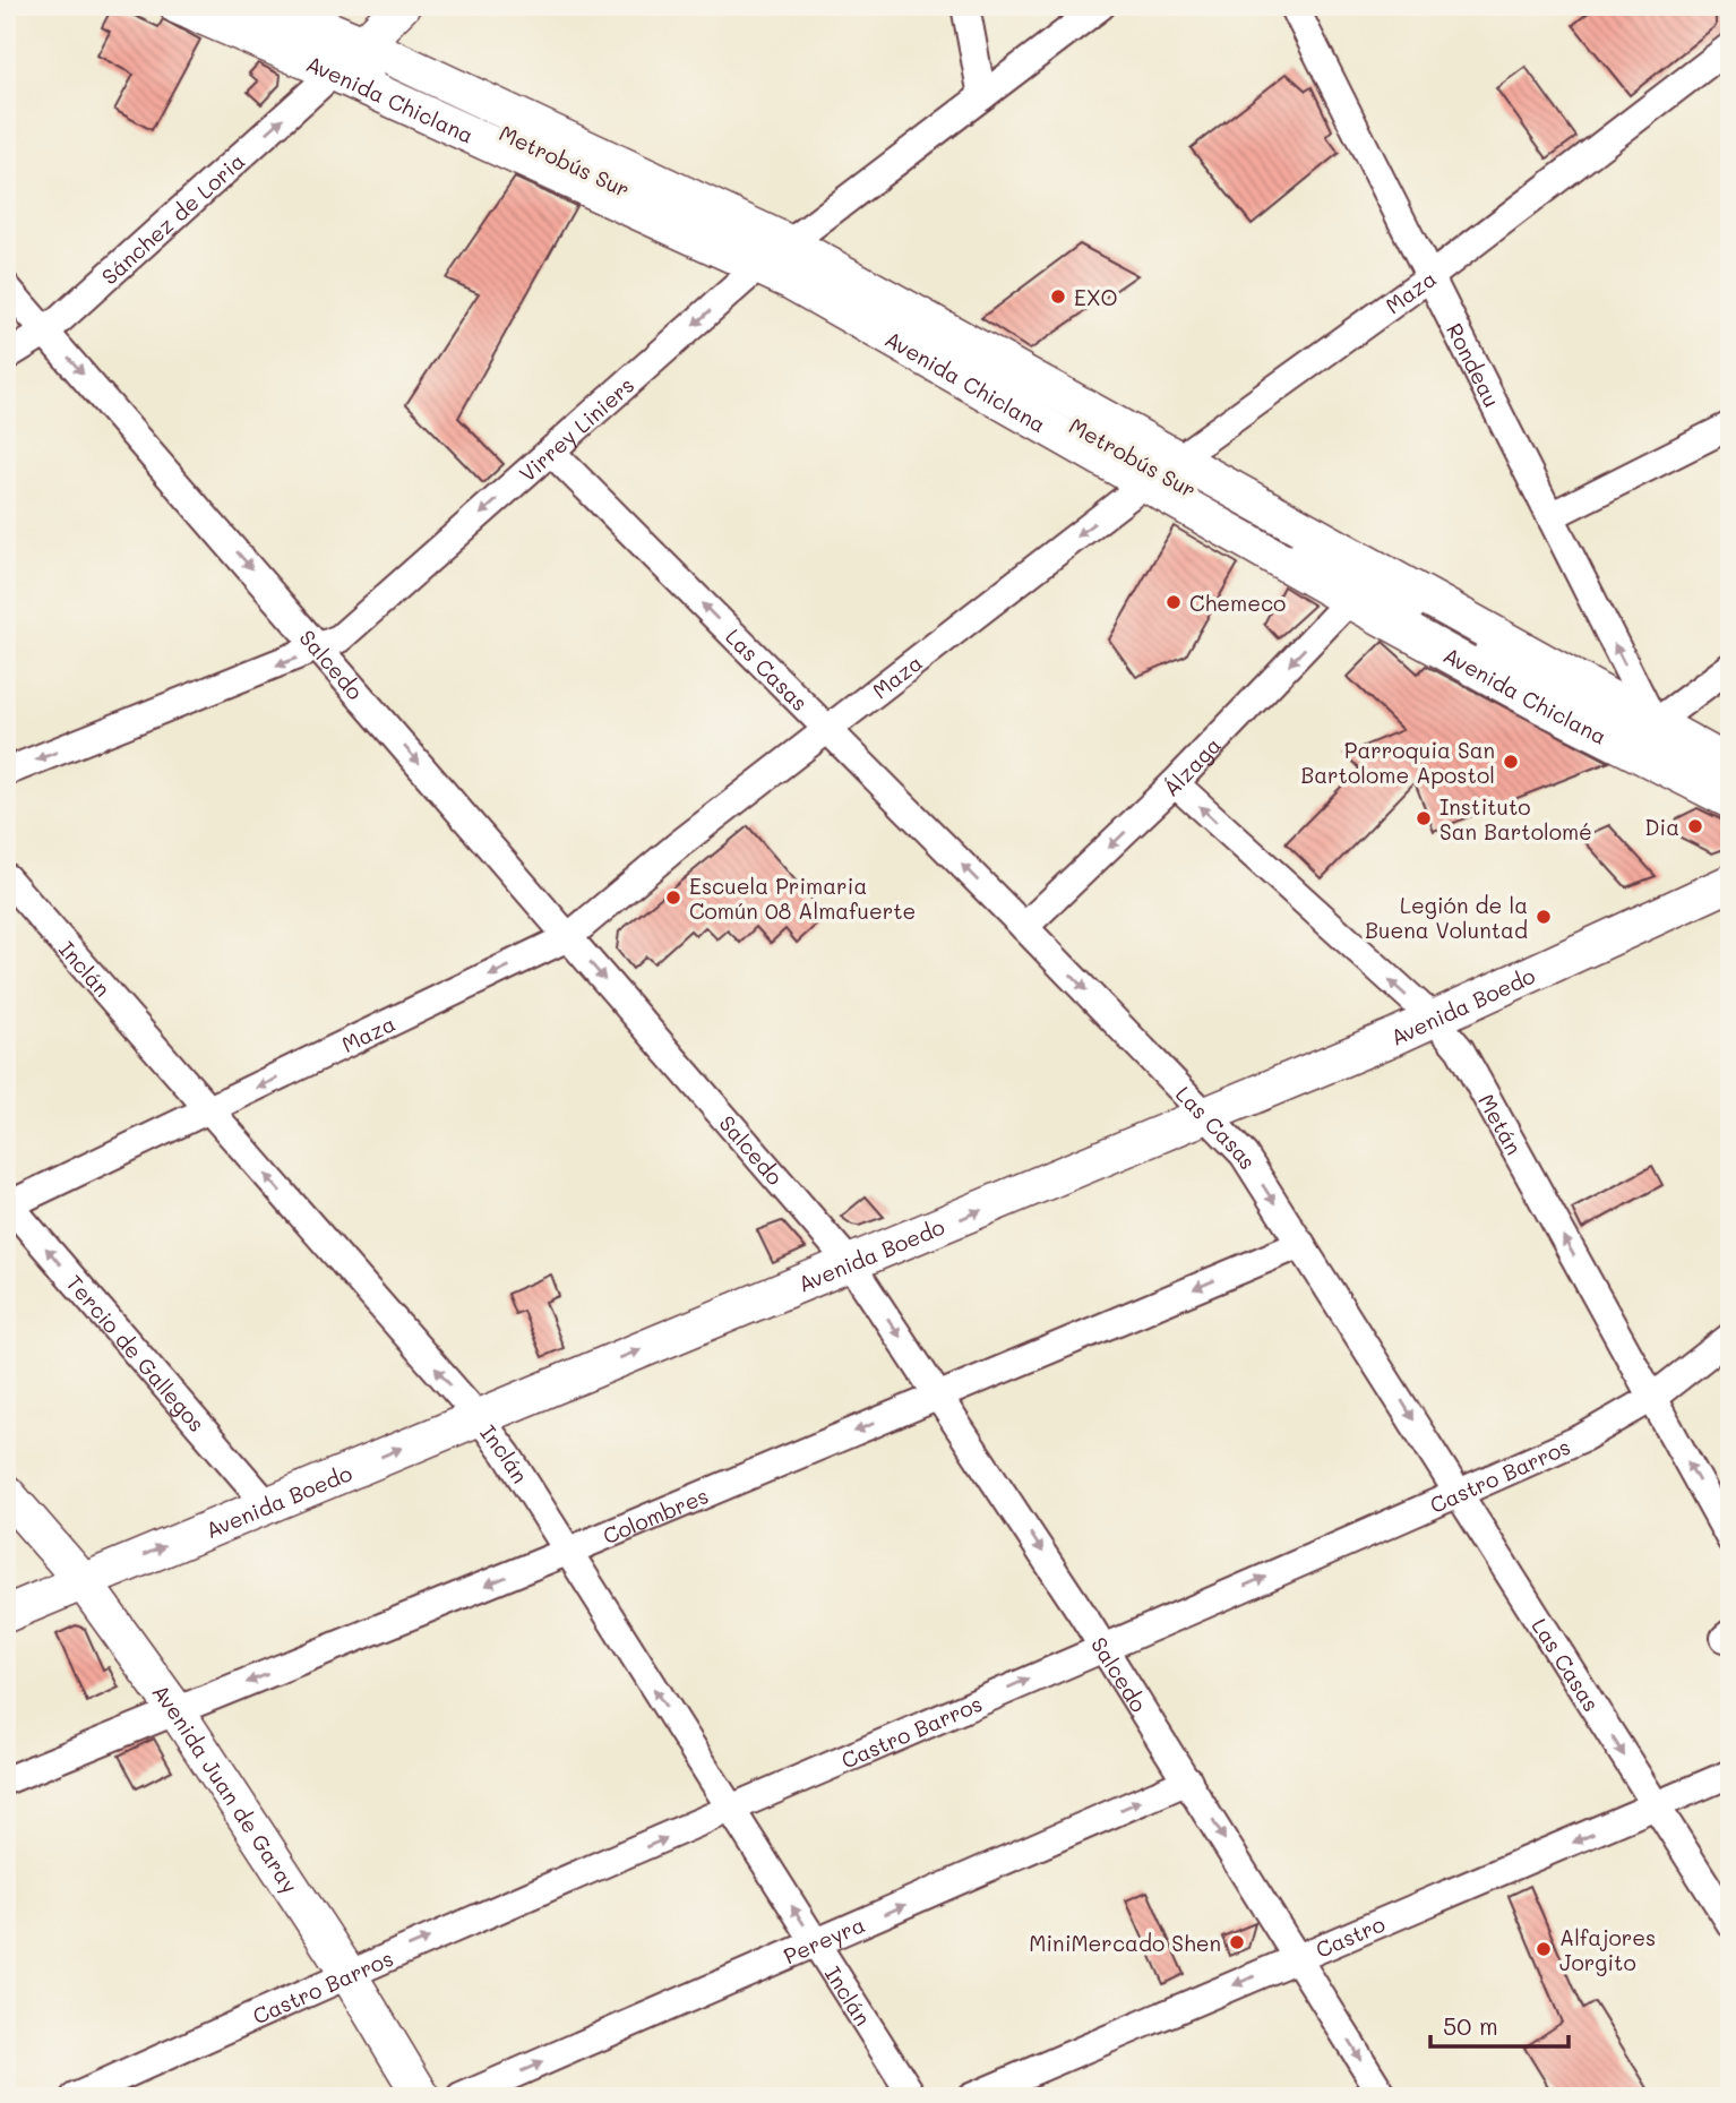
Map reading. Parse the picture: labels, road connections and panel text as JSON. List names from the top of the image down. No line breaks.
{"streets":{"main road":["Avenida Chiclana","Avenida Boedo","Avenida Juan de Garay"],"street":["Metrobús Sur","Sánchez de Loria","Maza","Rondeau","Virrey Liniers","Salcedo","Las Casas","Álzaga","Inclán","Metán","Tercio de Gallegos","Castro Barros","Colombres","Castro","Pereyra"]},"crossings":[["Avenida Chiclana","Metrobús Sur"],["Avenida Chiclana","Sánchez de Loria"],["Avenida Chiclana","Maza"],["Avenida Chiclana","Rondeau"],["Avenida Chiclana","Virrey Liniers"],["Avenida Chiclana","Álzaga"],["Metrobús Sur","Maza"],["Sánchez de Loria","Salcedo"],["Maza","Rondeau"],["Maza","Salcedo"],["Maza","Las Casas"],["Maza","Inclán"],["Maza","Tercio de Gallegos"],["Virrey Liniers","Salcedo"],["Virrey Liniers","Las Casas"],["Salcedo","Avenida Boedo"],["Salcedo","Castro Barros"],["Salcedo","Colombres"],["Salcedo","Castro"],["Salcedo","Pereyra"],["Las Casas","Álzaga"],["Las Casas","Avenida Boedo"],["Las Casas","Castro Barros"],["Las Casas","Colombres"],["Las Casas","Castro"],["Álzaga","Metán"],["Inclán","Avenida Boedo"],["Inclán","Castro Barros"],["Inclán","Colombres"],["Inclán","Pereyra"],["Avenida Boedo","Metán"],["Avenida Boedo","Tercio de Gallegos"],["Avenida Boedo","Avenida Juan de Garay"],["Metán","Castro Barros"],["Castro Barros","Avenida Juan de Garay"],["Colombres","Avenida Juan de Garay"]],"one_way":["Sánchez de Loria","Maza","Virrey Liniers","Salcedo","Álzaga","Inclán","Avenida Boedo","Metán","Tercio de Gallegos","Castro Barros","Colombres","Castro","Pereyra"],"places":["EXO","Chemeco","Parroquia San Bartolome Apostol","Instituto San Bartolomé","Dia","Escuela Primaria Común 08 Almafuerte","Legión de la Buena Voluntad","MiniMercado Shen","Alfajores Jorgito"],"scale_bar":"50 m"}
